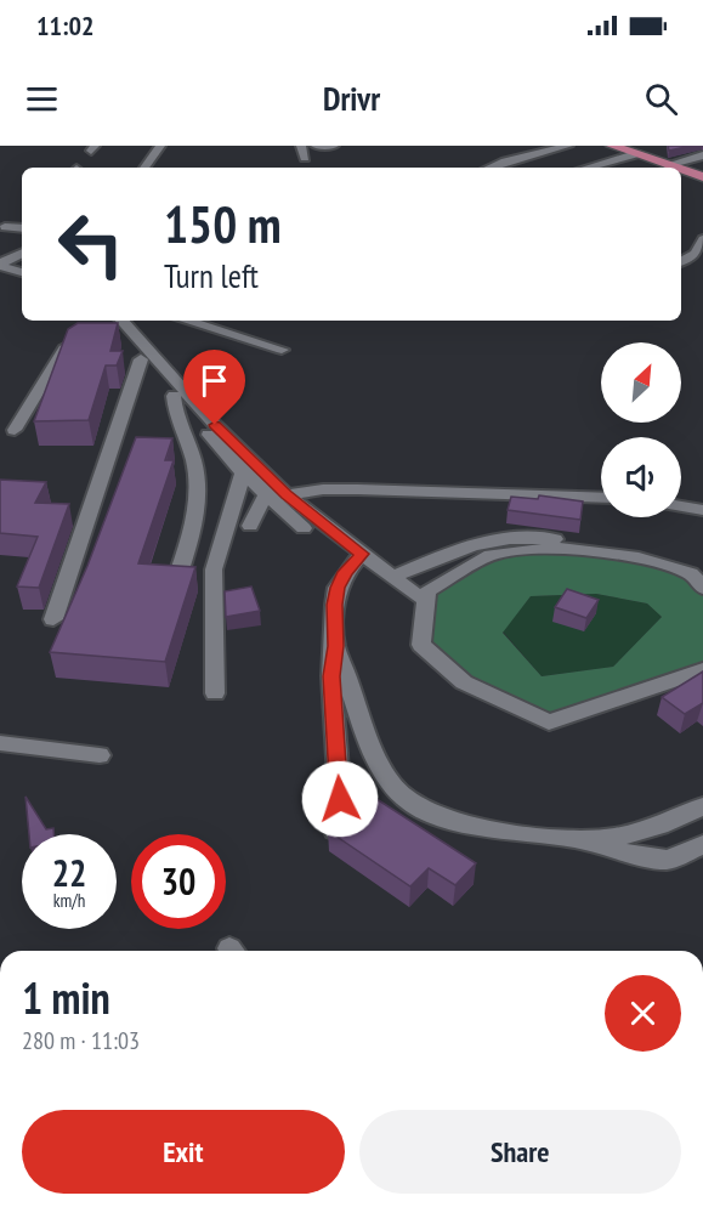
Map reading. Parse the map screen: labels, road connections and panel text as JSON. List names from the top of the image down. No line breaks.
{"north":"top right","page":{"status":"11:02","header":"Drivr","turn":["150 m","Turn left"],"speed":"22 km/h","limit":"30","heading":["1 min","280 m · 11:03"],"buttons":["Exit","Share"]}}
